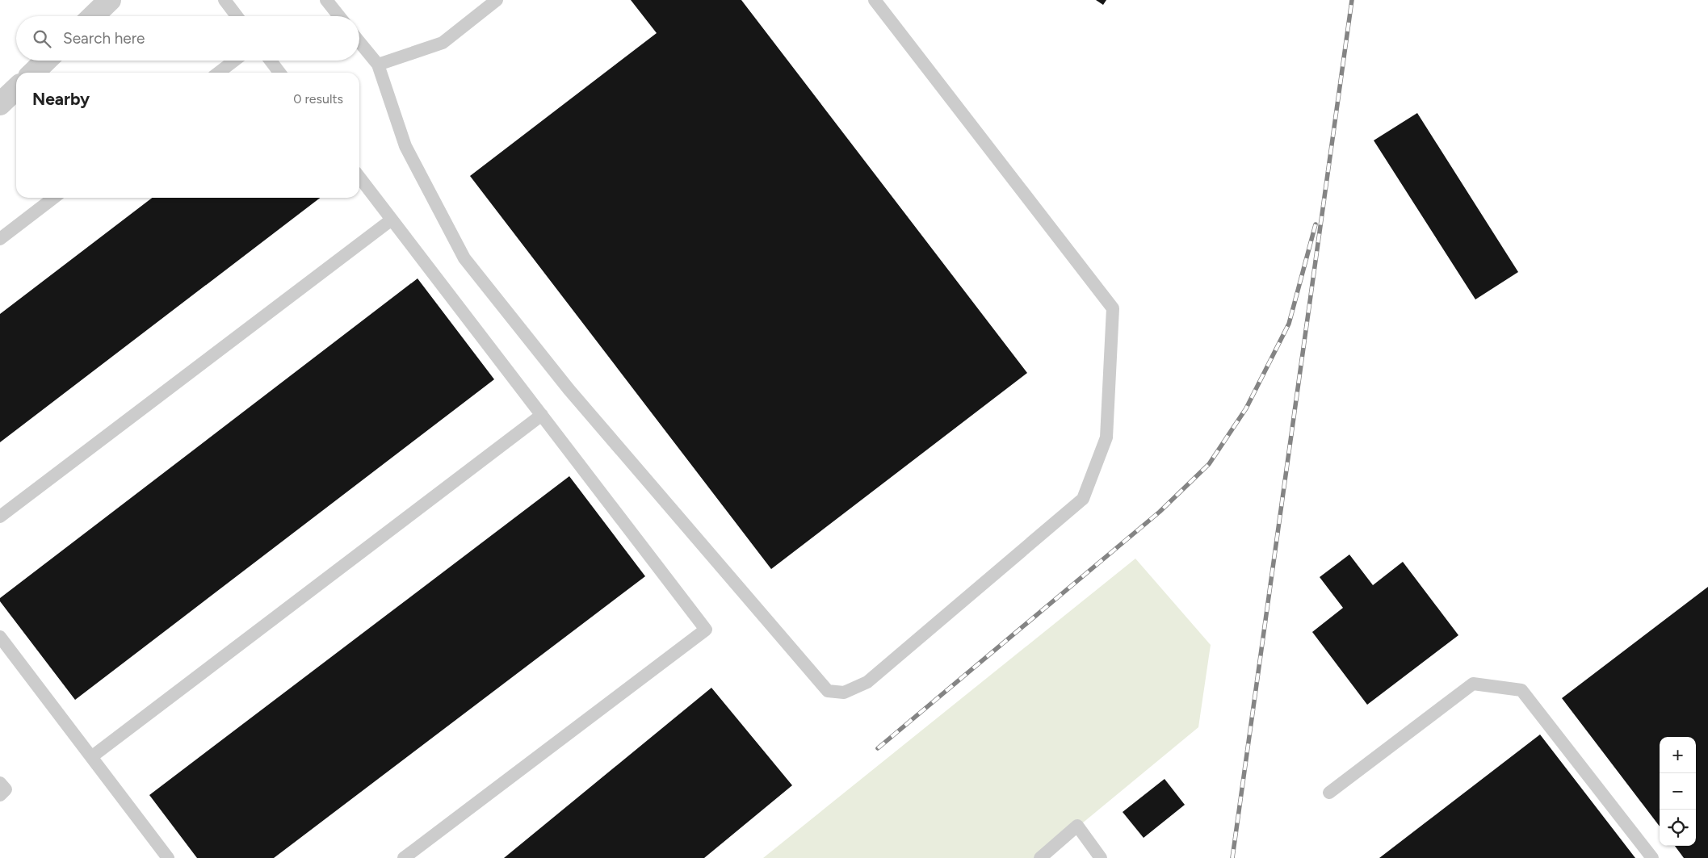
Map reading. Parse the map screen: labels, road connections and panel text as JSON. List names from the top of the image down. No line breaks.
{"page":{"search":"Search here","heading":["Nearby","0 results"],"map_buttons":["+","−"]}}
